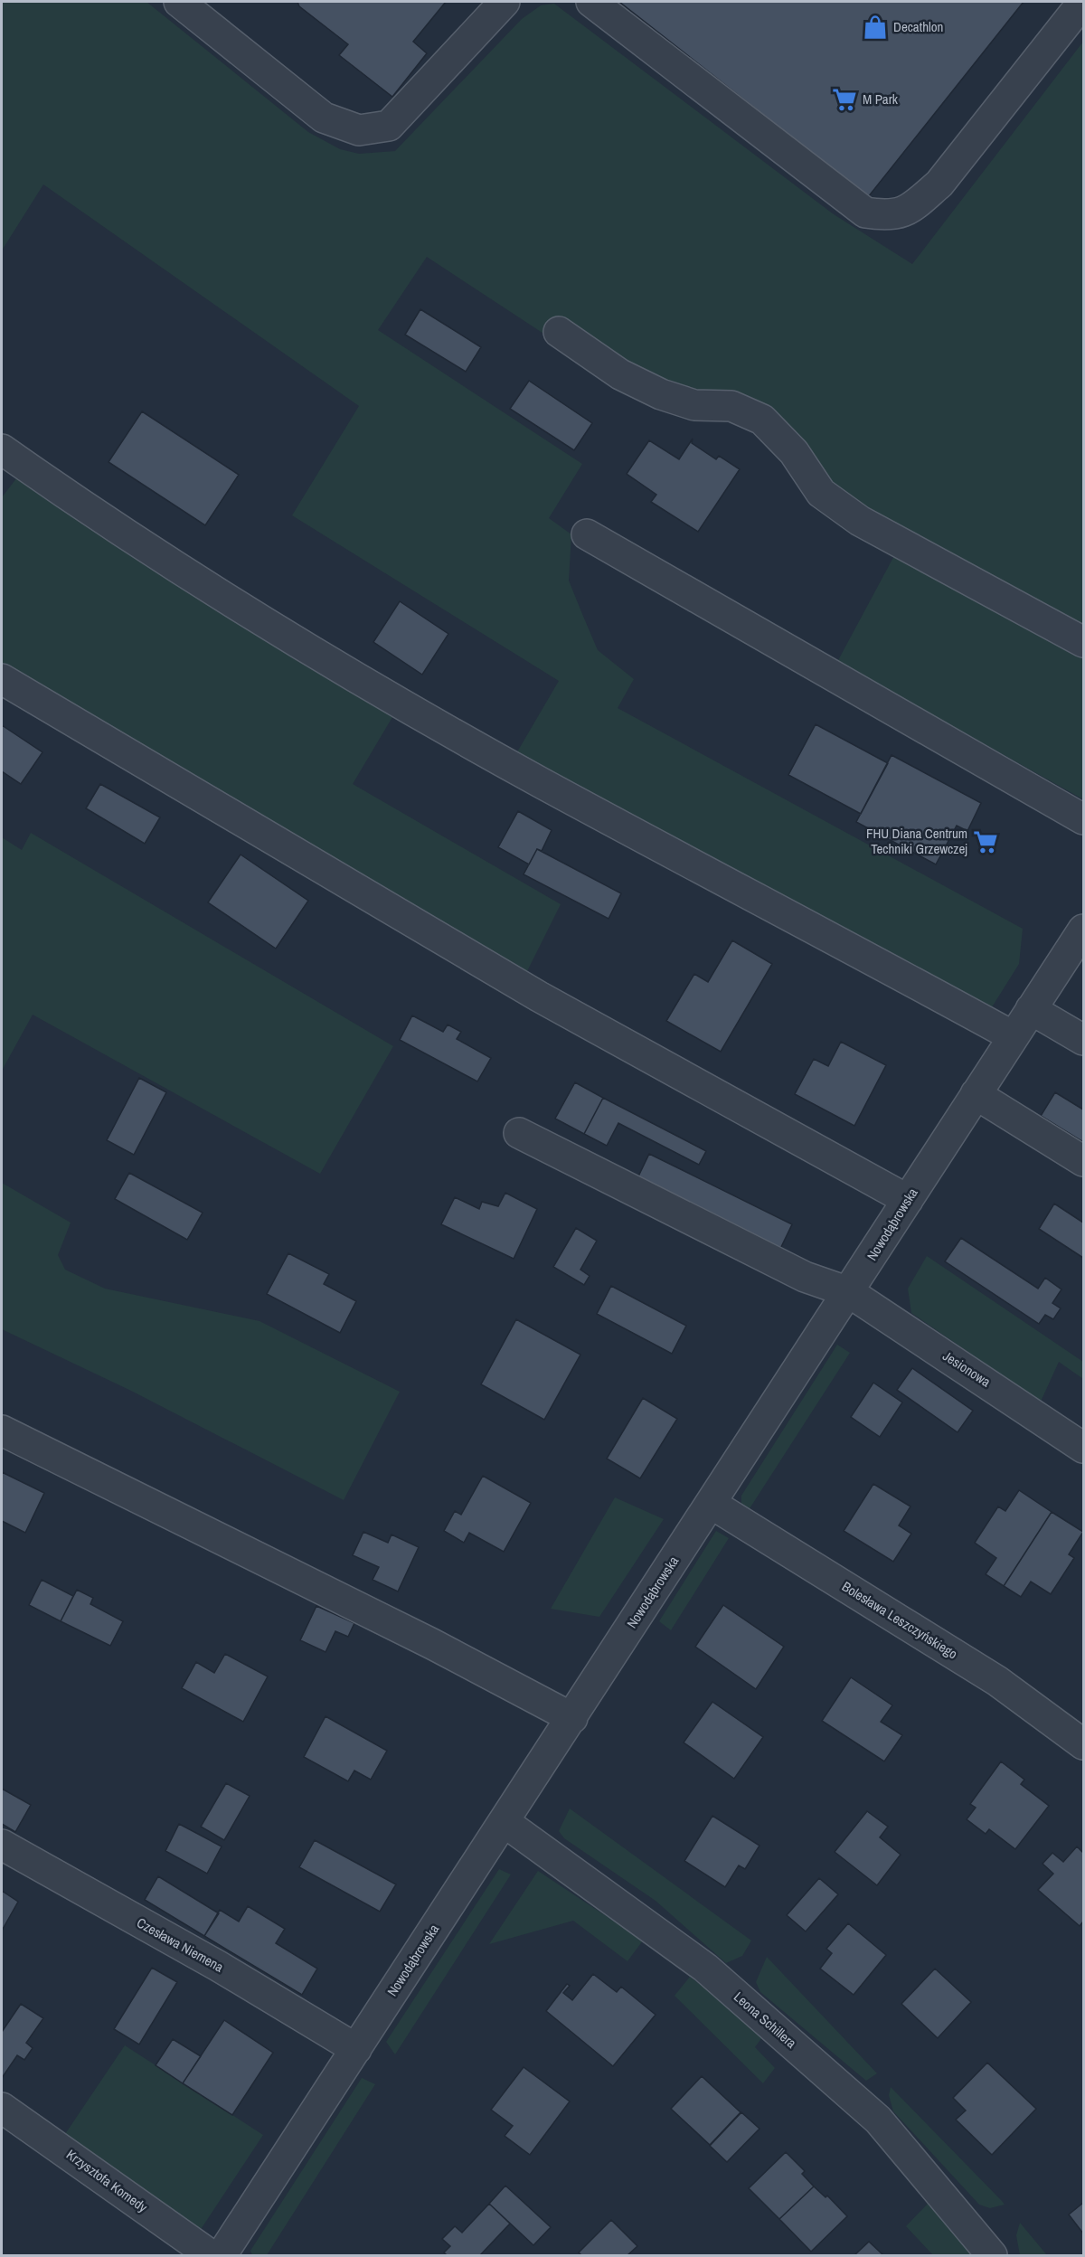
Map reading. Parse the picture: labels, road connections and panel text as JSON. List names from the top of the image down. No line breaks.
{"streets":{"street":["Nowodąbrowska","Jesionowa","Bolesława Leszczyńskiego","Czesława Niemena","Leona Schillera","Krzysztofa Komedy"]},"crossings":[["Nowodąbrowska","Jesionowa"],["Nowodąbrowska","Bolesława Leszczyńskiego"],["Nowodąbrowska","Czesława Niemena"],["Nowodąbrowska","Leona Schillera"]],"places":{"shop":["Decathlon"],"supermarket":["M Park","FHU Diana Centrum Techniki Grzewczej"]}}
